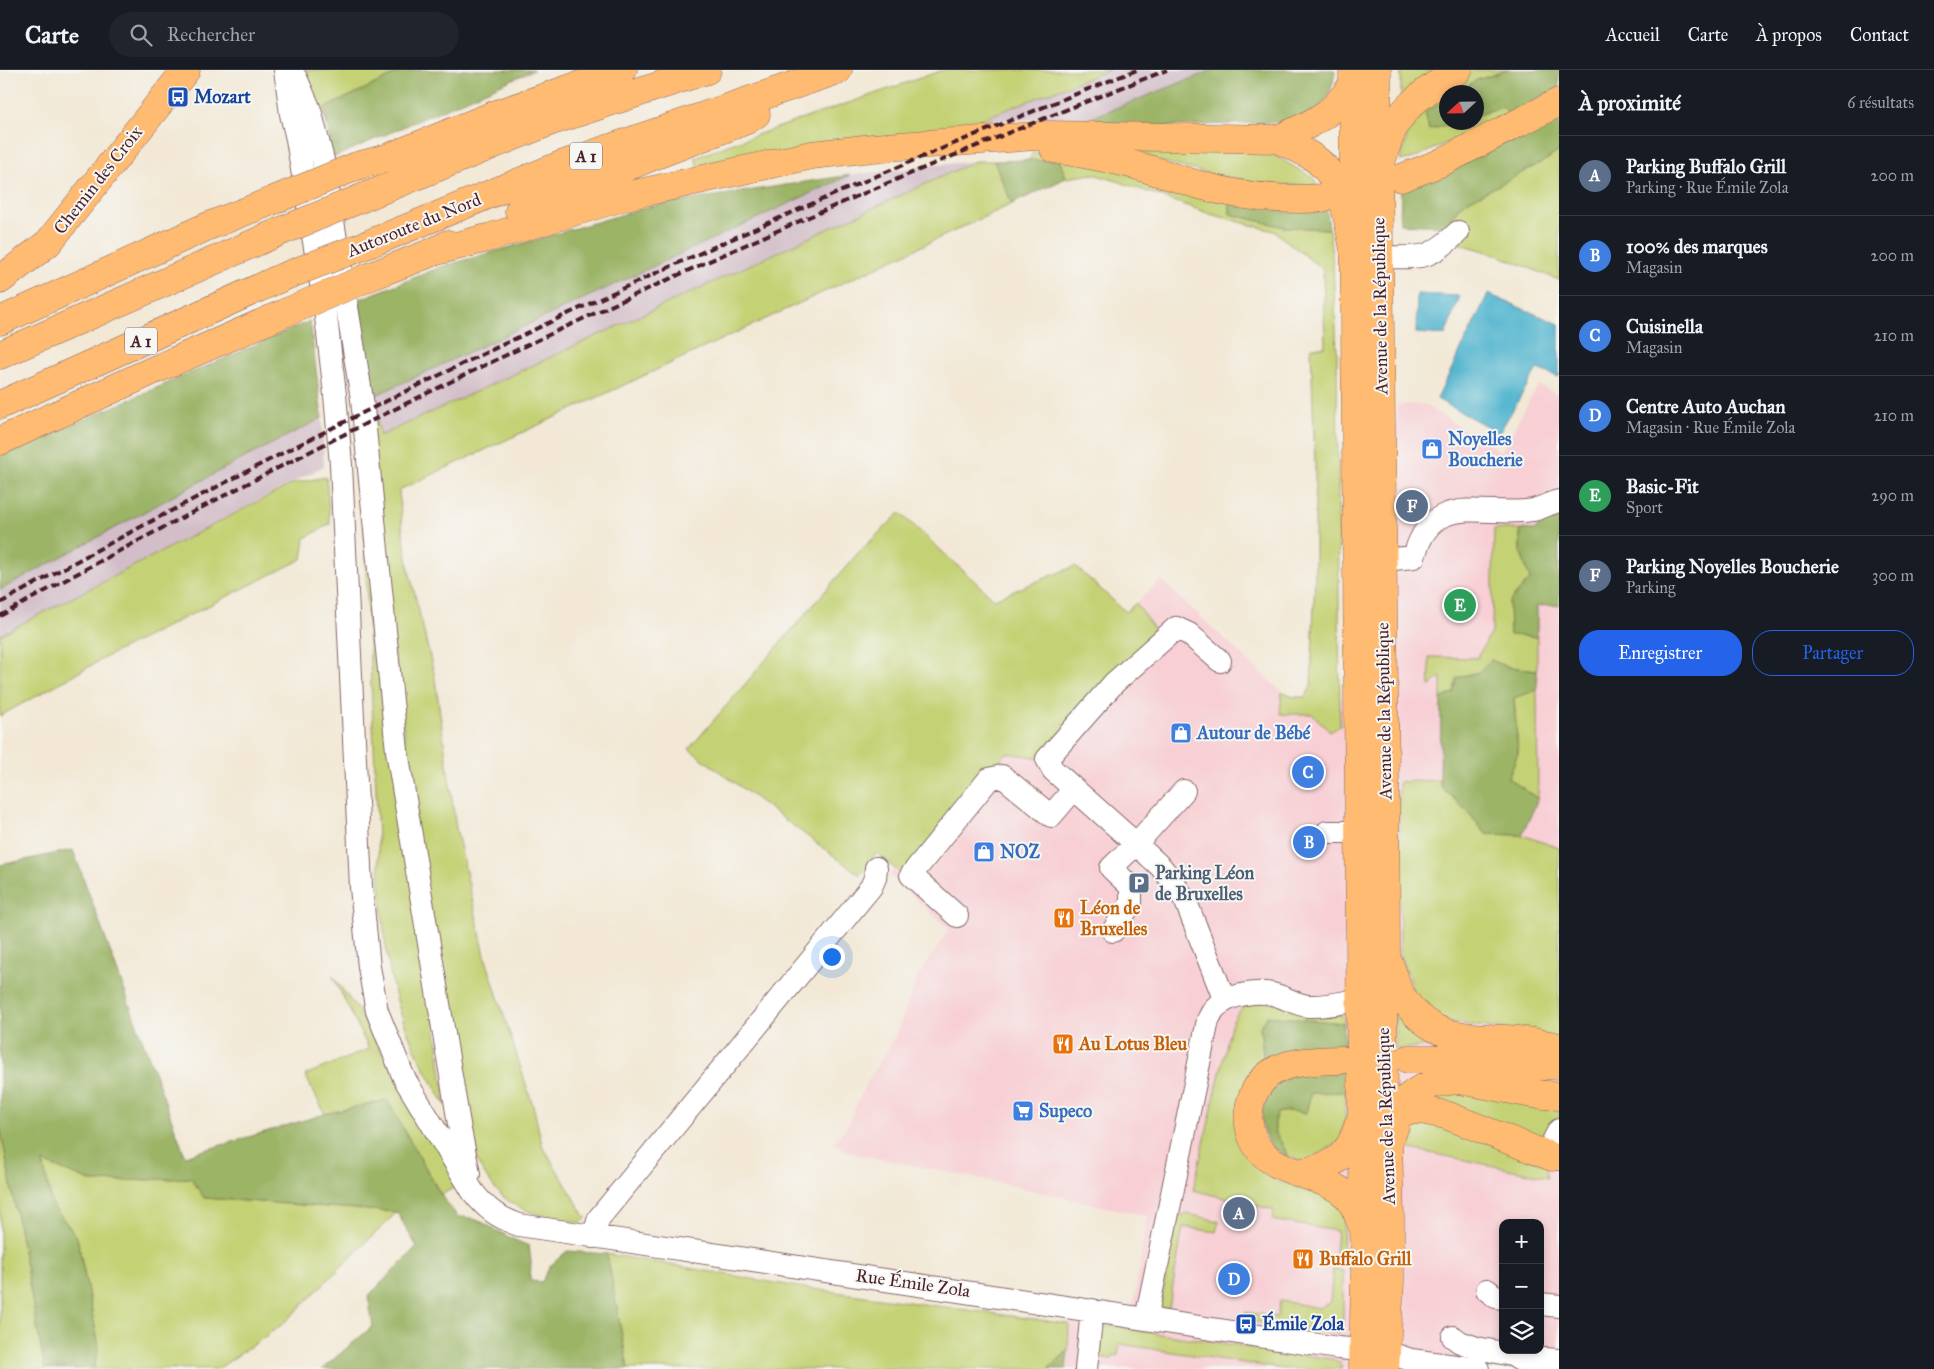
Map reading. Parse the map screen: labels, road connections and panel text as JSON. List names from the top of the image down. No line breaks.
{"streets":{"main road":["A 1","Chemin des Croix","Autoroute du Nord","Avenue de la République"],"street":["Rue Émile Zola"]},"crossings":[["Avenue de la République","Rue Émile Zola"]],"places":{"bus stop":["Mozart","Émile Zola"],"shop":["Noyelles Boucherie","Autour de Bébé","NOZ"],"parking":["Parking Léon de Bruxelles"],"restaurant":["Léon de Bruxelles","Au Lotus Bleu","Buffalo Grill"],"supermarket":["Supeco"]},"north":"left","page":{"header":"Carte","search":"Rechercher","nav":["Accueil","Carte","À propos","Contact"],"heading":["À proximité","6 résultats"],"list":[{"mark":"A","name":"Parking Buffalo Grill","note":"Parking · Rue Émile Zola","value":"200 m"},{"mark":"B","name":"100% des marques","note":"Magasin","value":"200 m"},{"mark":"C","name":"Cuisinella","note":"Magasin","value":"210 m"},{"mark":"D","name":"Centre Auto Auchan","note":"Magasin · Rue Émile Zola","value":"210 m"},{"mark":"E","name":"Basic-Fit","note":"Sport","value":"290 m"},{"mark":"F","name":"Parking Noyelles Boucherie","note":"Parking","value":"300 m"}],"pins":["F","E","C","B","A","D"],"buttons":["Enregistrer","Partager"],"map_buttons":["+","−"]}}
